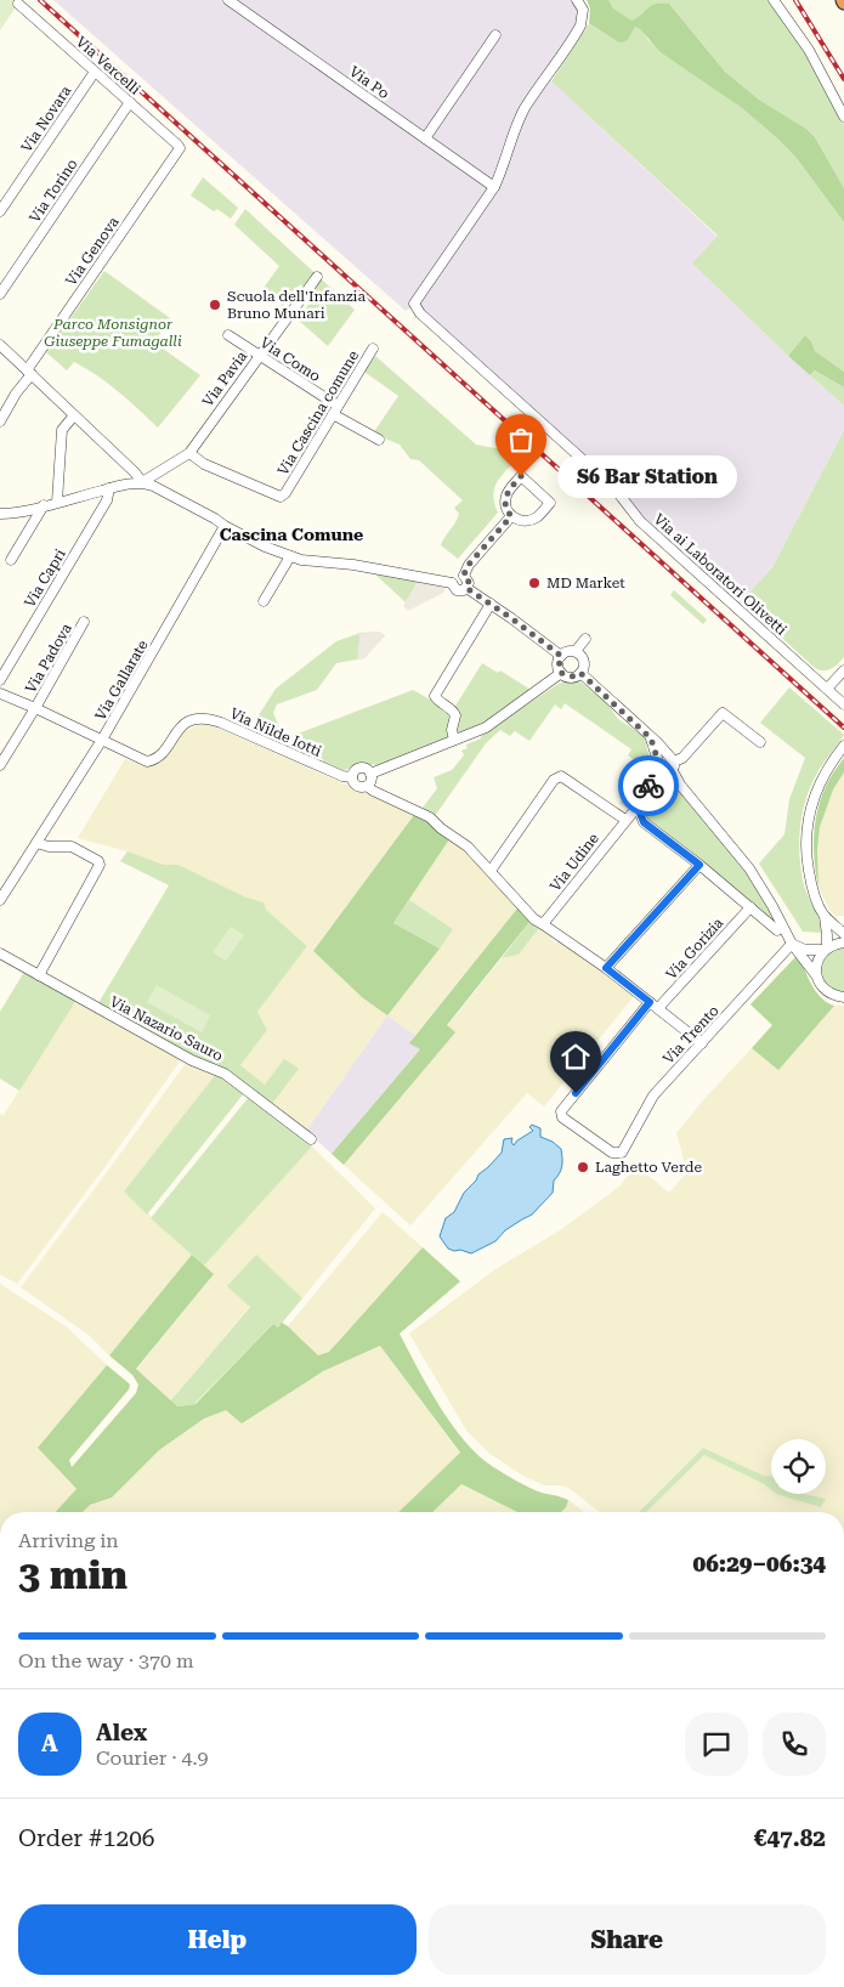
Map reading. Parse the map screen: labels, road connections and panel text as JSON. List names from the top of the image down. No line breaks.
{"streets":{"street":["Via Vercelli","Via Po","Via Novara","Via Torino","Via Genova","Via Como","Via Pavia","Via Cascina comune","Via ai Laboratori Olivetti","Via Capri","Via Padova","Via Gallarate","Via Nilde Iotti","Via Udine","Via Gorizia","Via Nazario Sauro","Via Trento"]},"crossings":[["Via Vercelli","Via Novara"],["Via Vercelli","Via Torino"],["Via Vercelli","Via Genova"],["Via Po","Via ai Laboratori Olivetti"],["Via Como","Via Pavia"],["Via Como","Via Cascina comune"],["Via Pavia","Via Cascina comune"],["Via Gallarate","Via Nilde Iotti"]],"districts":["Cascina Comune"],"parks":["Parco Monsignor Giuseppe Fumagalli"],"places":["Scuola dell'Infanzia Bruno Munari","S6 Bar Station","MD Market","Laghetto Verde"],"page":{"bubble":"S6 Bar Station","heading":["3 min","Arriving in","06:29–06:34"],"panel":["Alex","Courier · 4.9","Order #1206","€47.82"],"bar":"On the way · 370 m","round":"A","buttons":["Help","Share"]}}
